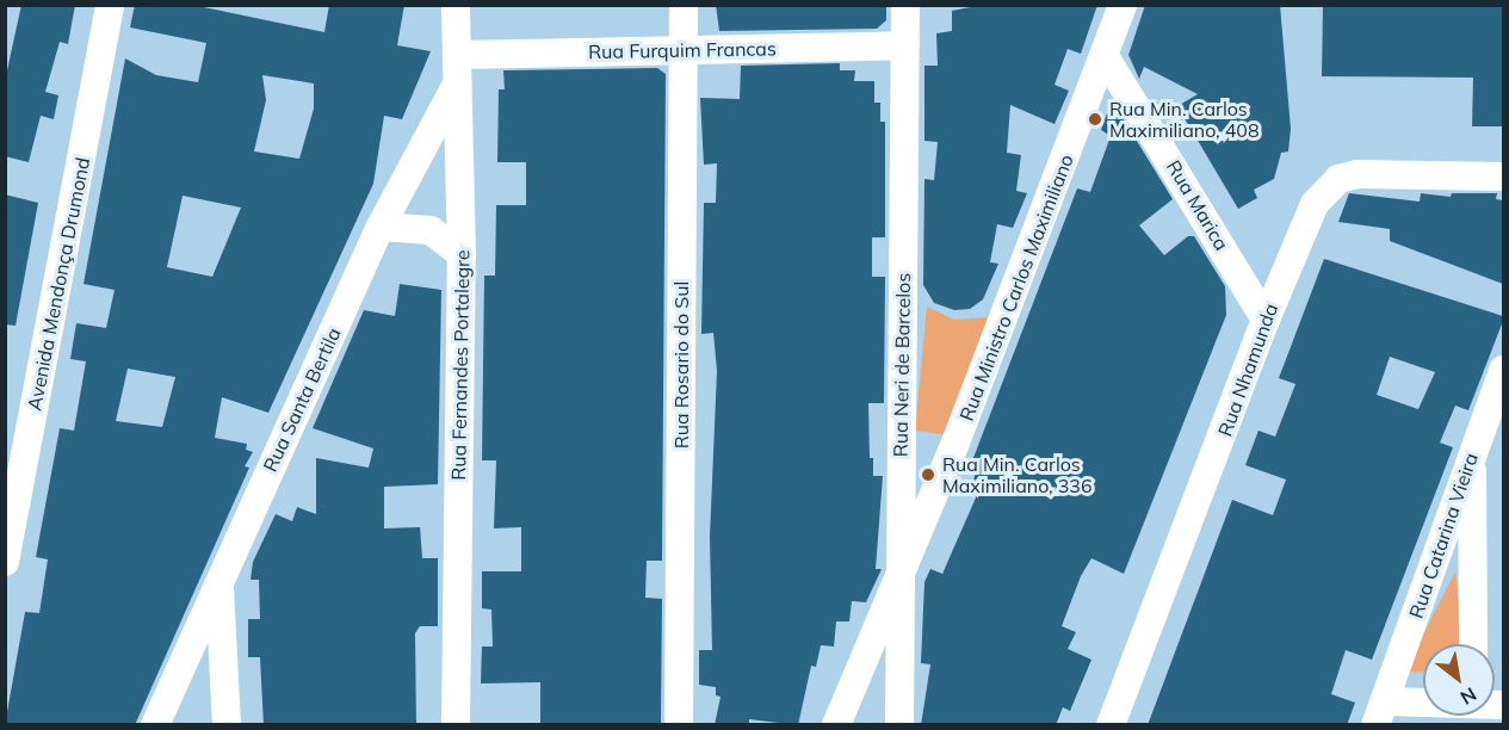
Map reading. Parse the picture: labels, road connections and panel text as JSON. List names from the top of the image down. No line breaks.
{"streets":{"street":["Rua Furquim Francas","Rua Marica","Avenida Mendonça Drumond","Rua Ministro Carlos Maximiliano","Rua Fernandes Portalegre","Rua Rosario do Sul","Rua Neri de Barcelos","Rua Nhamunda","Rua Santa Bertila","Rua Catarina Vieira"]},"crossings":[["Rua Furquim Francas","Rua Fernandes Portalegre"],["Rua Furquim Francas","Rua Rosario do Sul"],["Rua Furquim Francas","Rua Neri de Barcelos"],["Rua Furquim Francas","Rua Santa Bertila"],["Rua Marica","Rua Ministro Carlos Maximiliano"],["Rua Marica","Rua Nhamunda"],["Rua Ministro Carlos Maximiliano","Rua Neri de Barcelos"],["Rua Fernandes Portalegre","Rua Santa Bertila"]],"places":["Rua Min. Carlos Maximiliano, 408","Rua Min. Carlos Maximiliano, 336"],"north":"bottom right"}
